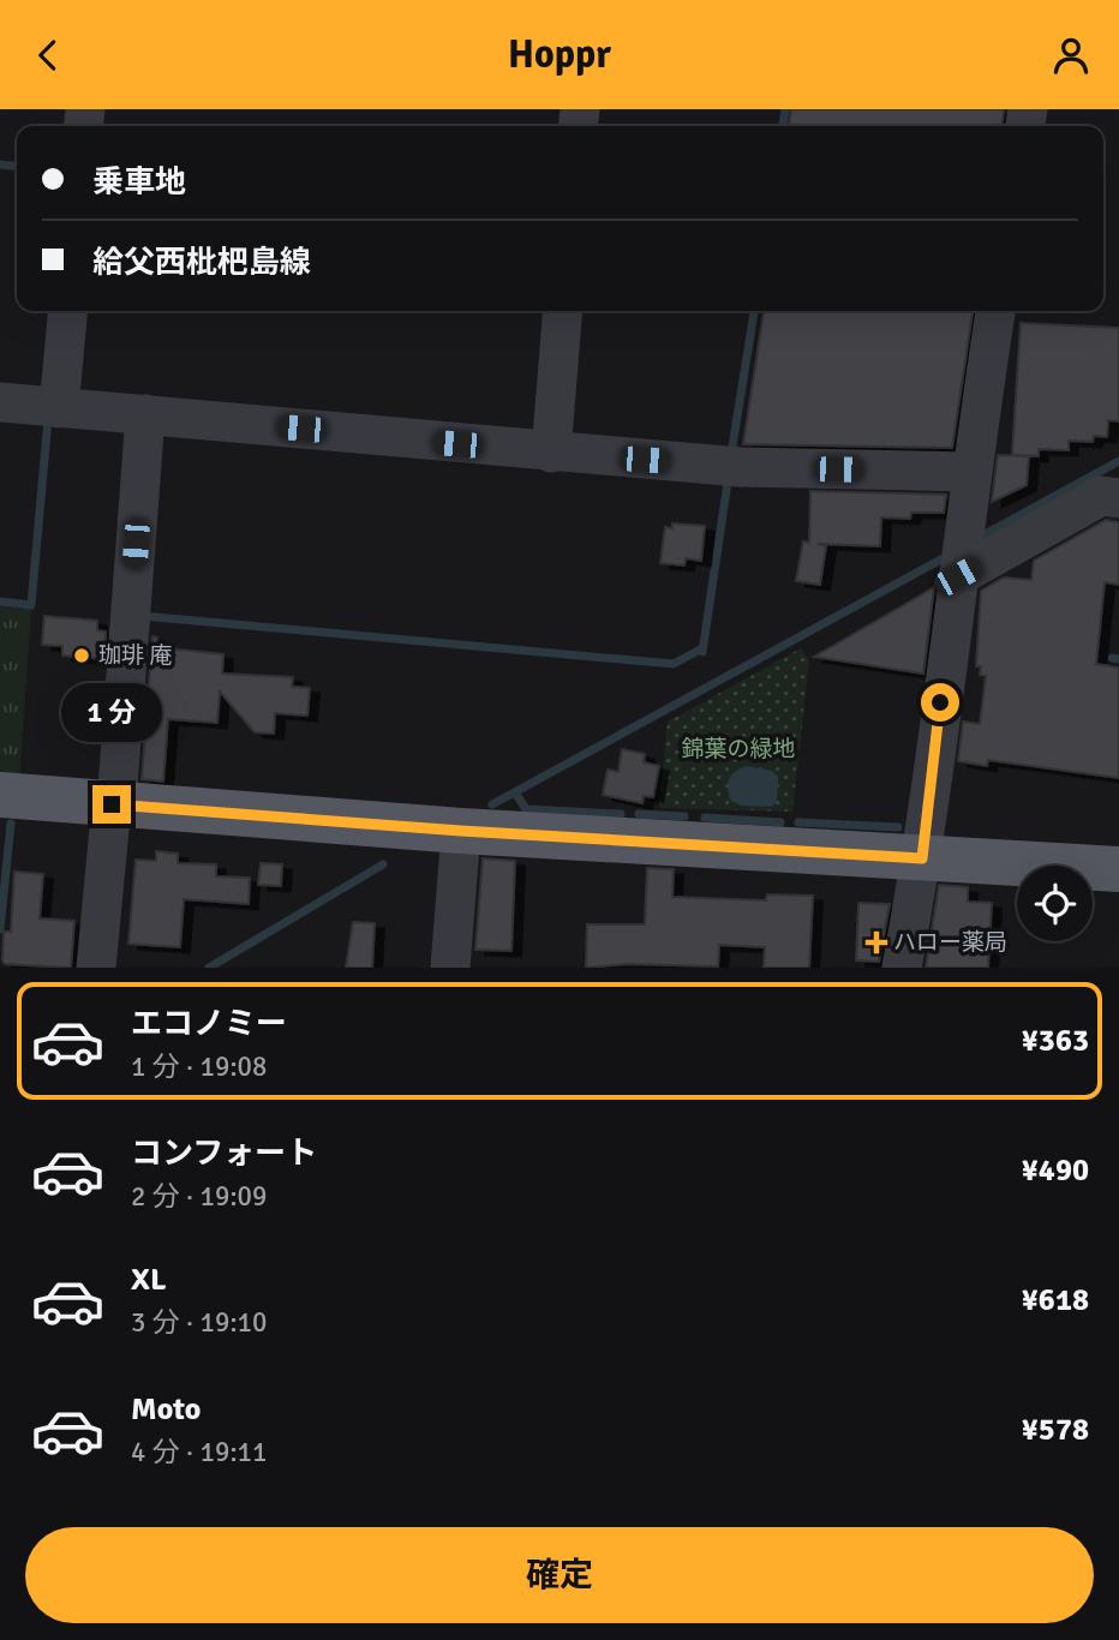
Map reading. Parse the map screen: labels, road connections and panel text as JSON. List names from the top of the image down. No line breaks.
{"parks":["錦葉の緑地"],"places":{"other":["珈琲 庵"],"health":["ハロー薬局"]},"page":{"header":"Hoppr","banner":["乗車地","給父西枇杷島線"],"bubble":"1 分","list":[{"name":"エコノミー","note":"1 分 · 19:08","value":"¥363"},{"name":"コンフォート","note":"2 分 · 19:09","value":"¥490"},{"name":"XL","note":"3 分 · 19:10","value":"¥618"},{"name":"Moto","note":"4 分 · 19:11","value":"¥578"}],"buttons":"確定"}}
